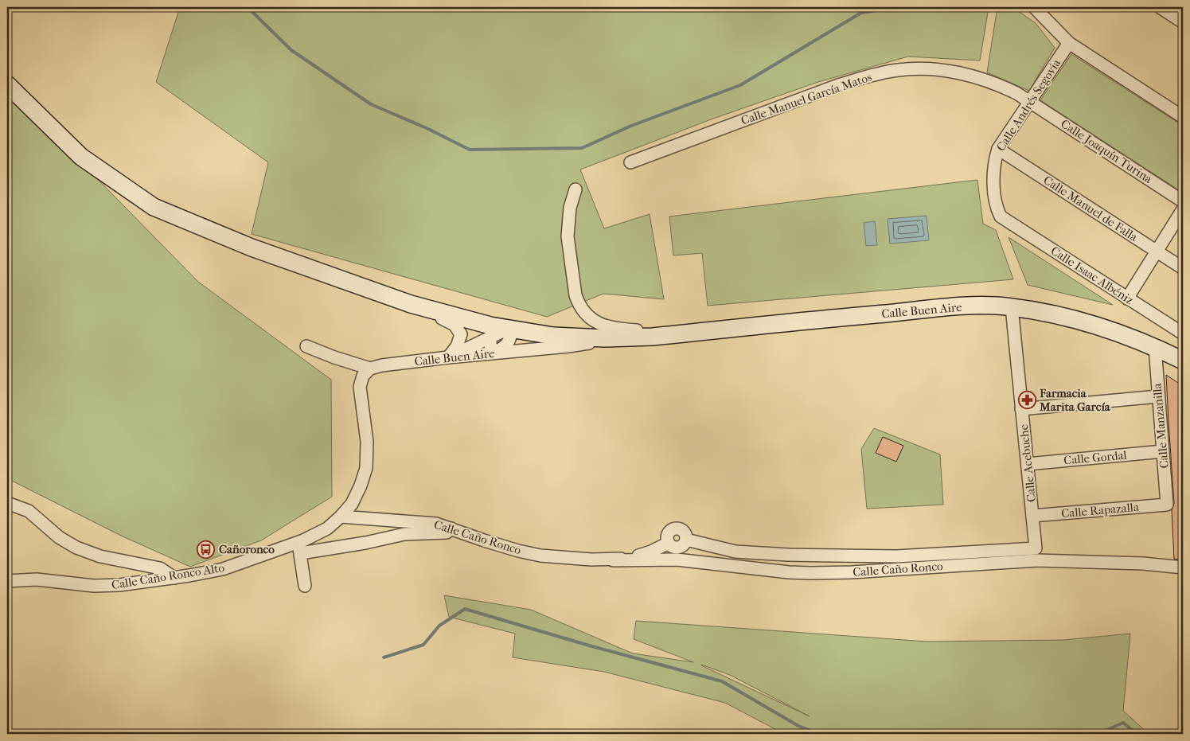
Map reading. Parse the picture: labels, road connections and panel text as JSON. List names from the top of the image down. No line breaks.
{"streets":{"main road":["Calle Buen Aire"],"street":["Calle Manuel García Matos","Calle Andrés Segovia","Calle Joaquín Turina","Calle Manuel de Falla","Calle Isaac Albéniz","Calle Manzanilla","Calle Gordal","Calle Acebuche","Calle Rapazalla","Calle Caño Ronco","Calle Caño Ronco Alto"]},"crossings":[["Calle Manuel García Matos","Calle Andrés Segovia"],["Calle Manuel García Matos","Calle Joaquín Turina"],["Calle Andrés Segovia","Calle Joaquín Turina"],["Calle Andrés Segovia","Calle Manuel de Falla"],["Calle Andrés Segovia","Calle Isaac Albéniz"],["Calle Buen Aire","Calle Manzanilla"],["Calle Buen Aire","Calle Acebuche"],["Calle Buen Aire","Calle Caño Ronco Alto"],["Calle Manzanilla","Calle Gordal"],["Calle Manzanilla","Calle Rapazalla"],["Calle Gordal","Calle Acebuche"],["Calle Acebuche","Calle Rapazalla"],["Calle Acebuche","Calle Caño Ronco"],["Calle Caño Ronco","Calle Caño Ronco Alto"]],"places":{"pharmacy":["Farmacia Marita García"],"bus stop":["Cañoronco"]}}
